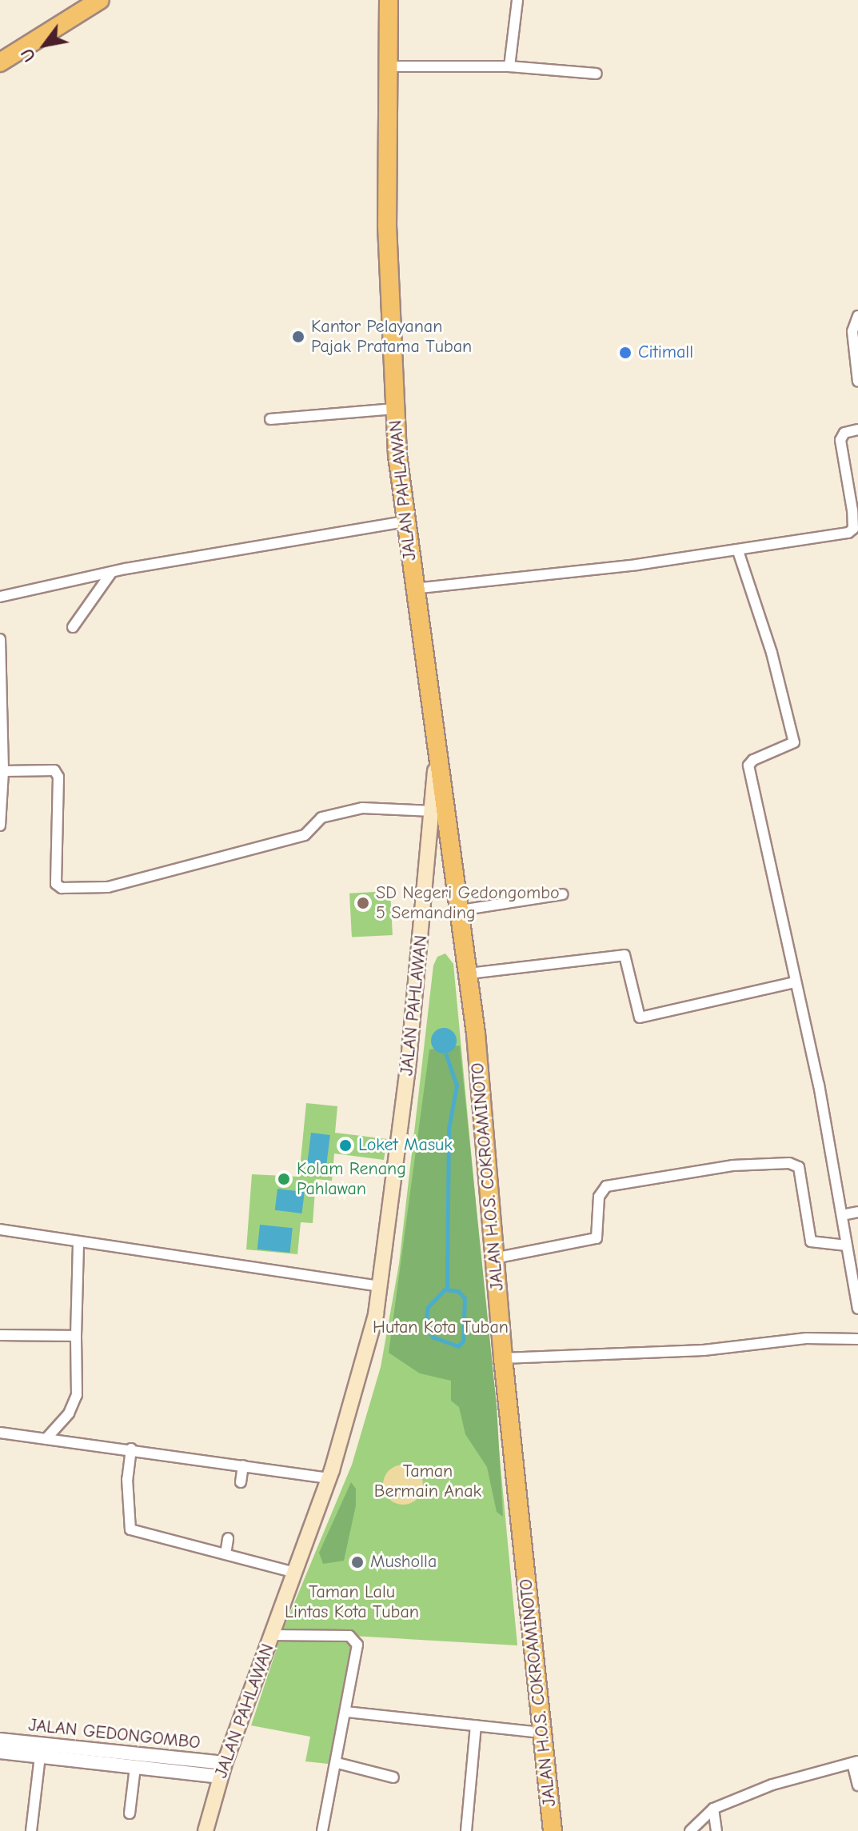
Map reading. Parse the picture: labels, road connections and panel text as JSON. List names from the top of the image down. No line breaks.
{"streets":{"highway":["JALAN PAHLAWAN","JALAN H.O.S. COKROAMINOTO"],"street":["JALAN GEDONGOMBO"]},"crossings":[["JALAN PAHLAWAN","JALAN H.O.S. COKROAMINOTO"],["JALAN PAHLAWAN","JALAN GEDONGOMBO"]],"parks":["Hutan Kota Tuban","Taman Bermain Anak","Taman Lalu Lintas Kota Tuban"],"places":["Kantor Pelayanan Pajak Pratama Tuban","Citimall","SD Negeri Gedongombo 5 Semanding","Loket Masuk","Kolam Renang Pahlawan","Musholla"],"north":"bottom left"}
